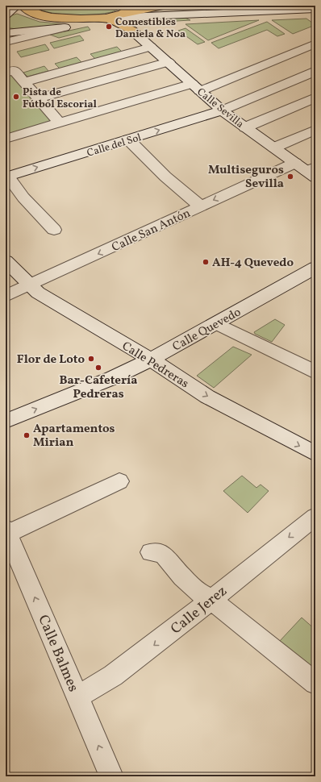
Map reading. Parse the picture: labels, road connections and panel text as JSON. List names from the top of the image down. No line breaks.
{"streets":{"street":["Calle Sevilla","Calle del Sol","Calle San Antón","Calle Quevedo","Calle Pedreras","Calle Jerez","Calle Balmes"]},"crossings":[["Calle Sevilla","Calle del Sol"],["Calle Sevilla","Calle San Antón"],["Calle San Antón","Calle Pedreras"],["Calle Quevedo","Calle Pedreras"],["Calle Jerez","Calle Balmes"]],"one_way":["Calle Jerez","Calle Balmes"],"places":["Comestibles Daniela & Noa","Pista de Fútbol Escorial","Multiseguros Sevilla","AH-4 Quevedo","Flor de Loto","Bar-Cafetería Pedreras","Apartamentos Mirian"]}
